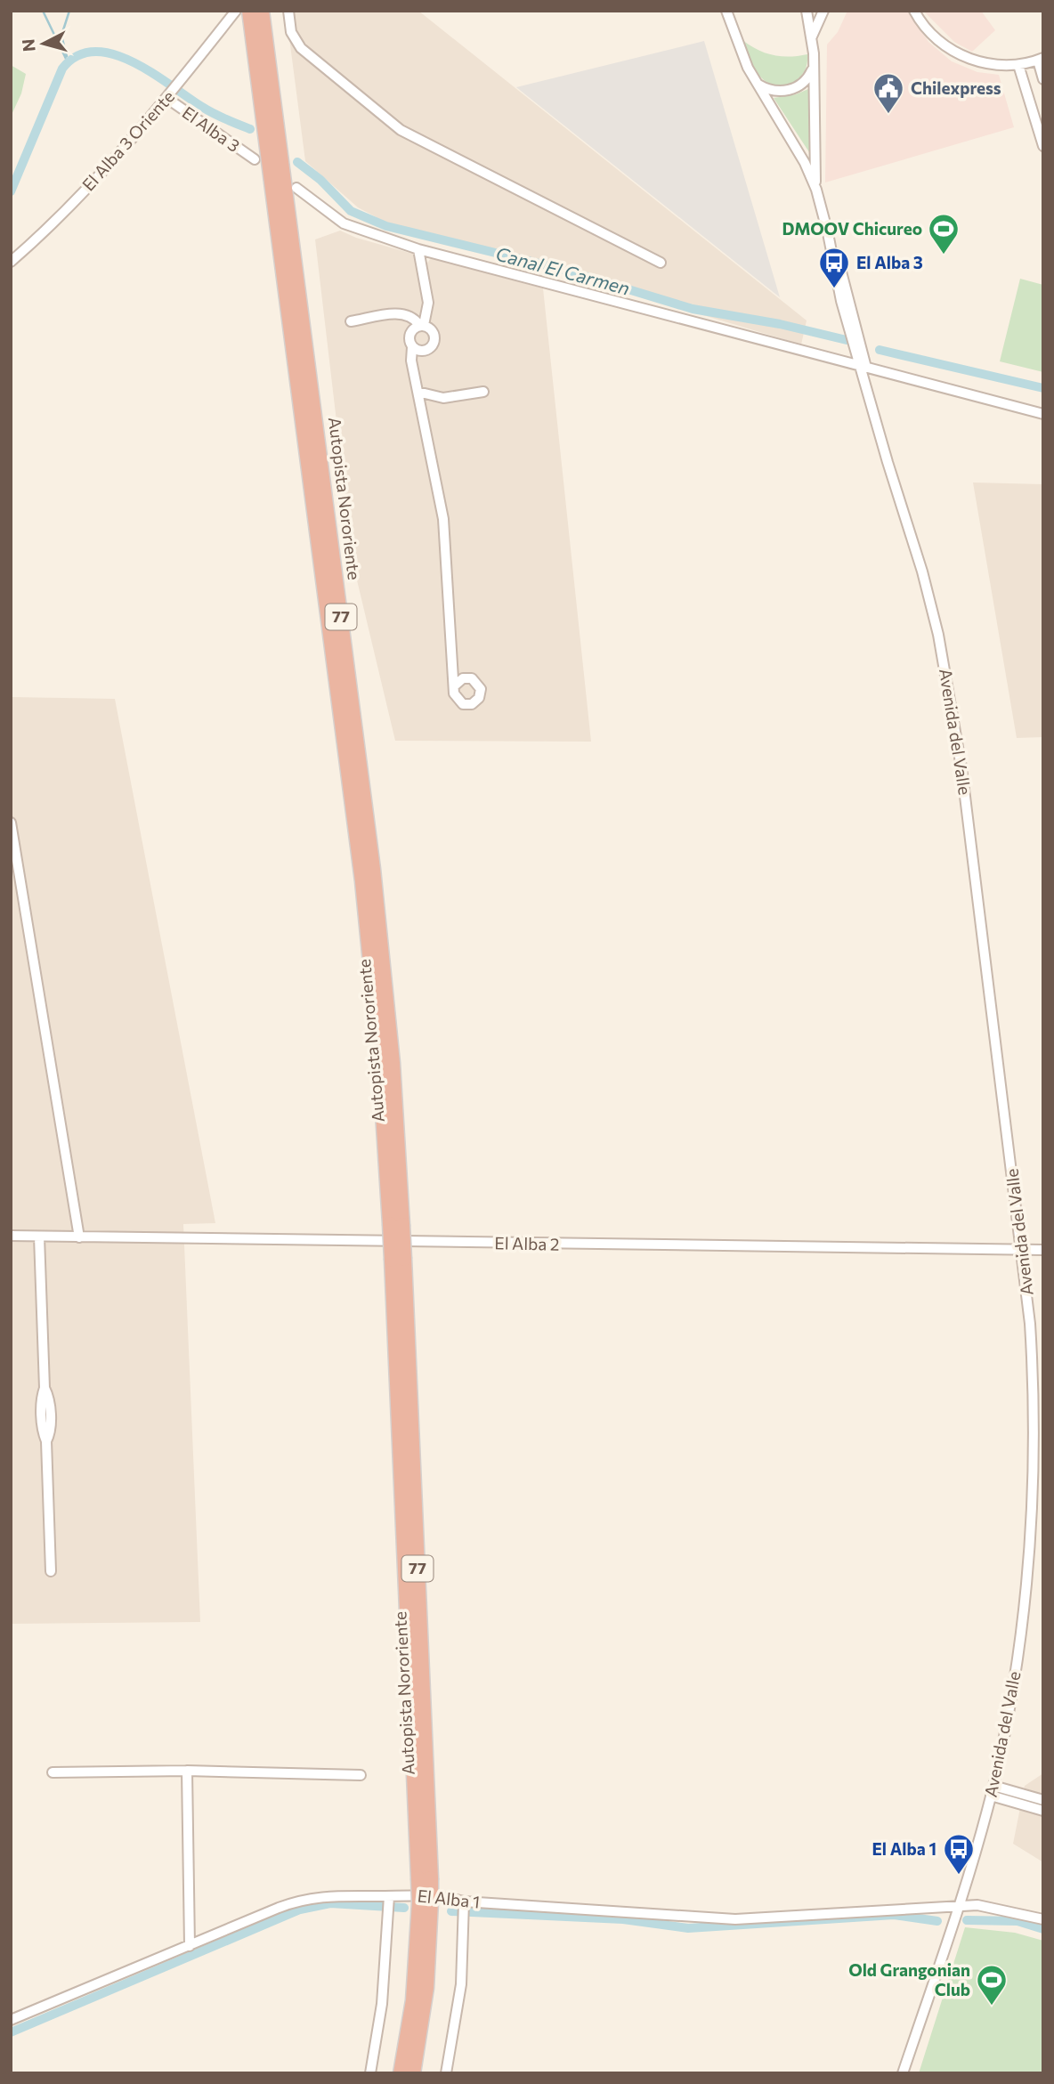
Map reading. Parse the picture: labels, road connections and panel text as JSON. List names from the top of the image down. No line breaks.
{"streets":{"highway":["Autopista Nororiente","77"],"street":["El Alba 3","El Alba 3 Oriente","Avenida del Valle","El Alba 2","El Alba 1"]},"crossings":[["El Alba 3","El Alba 3 Oriente"],["Avenida del Valle","El Alba 2"],["Avenida del Valle","El Alba 1"]],"water":["Canal El Carmen"],"places":{"public building":["Chilexpress"],"sports":["DMOOV Chicureo","Old Grangonian Club"],"bus stop":["El Alba 3","El Alba 1"]},"north":"left"}
